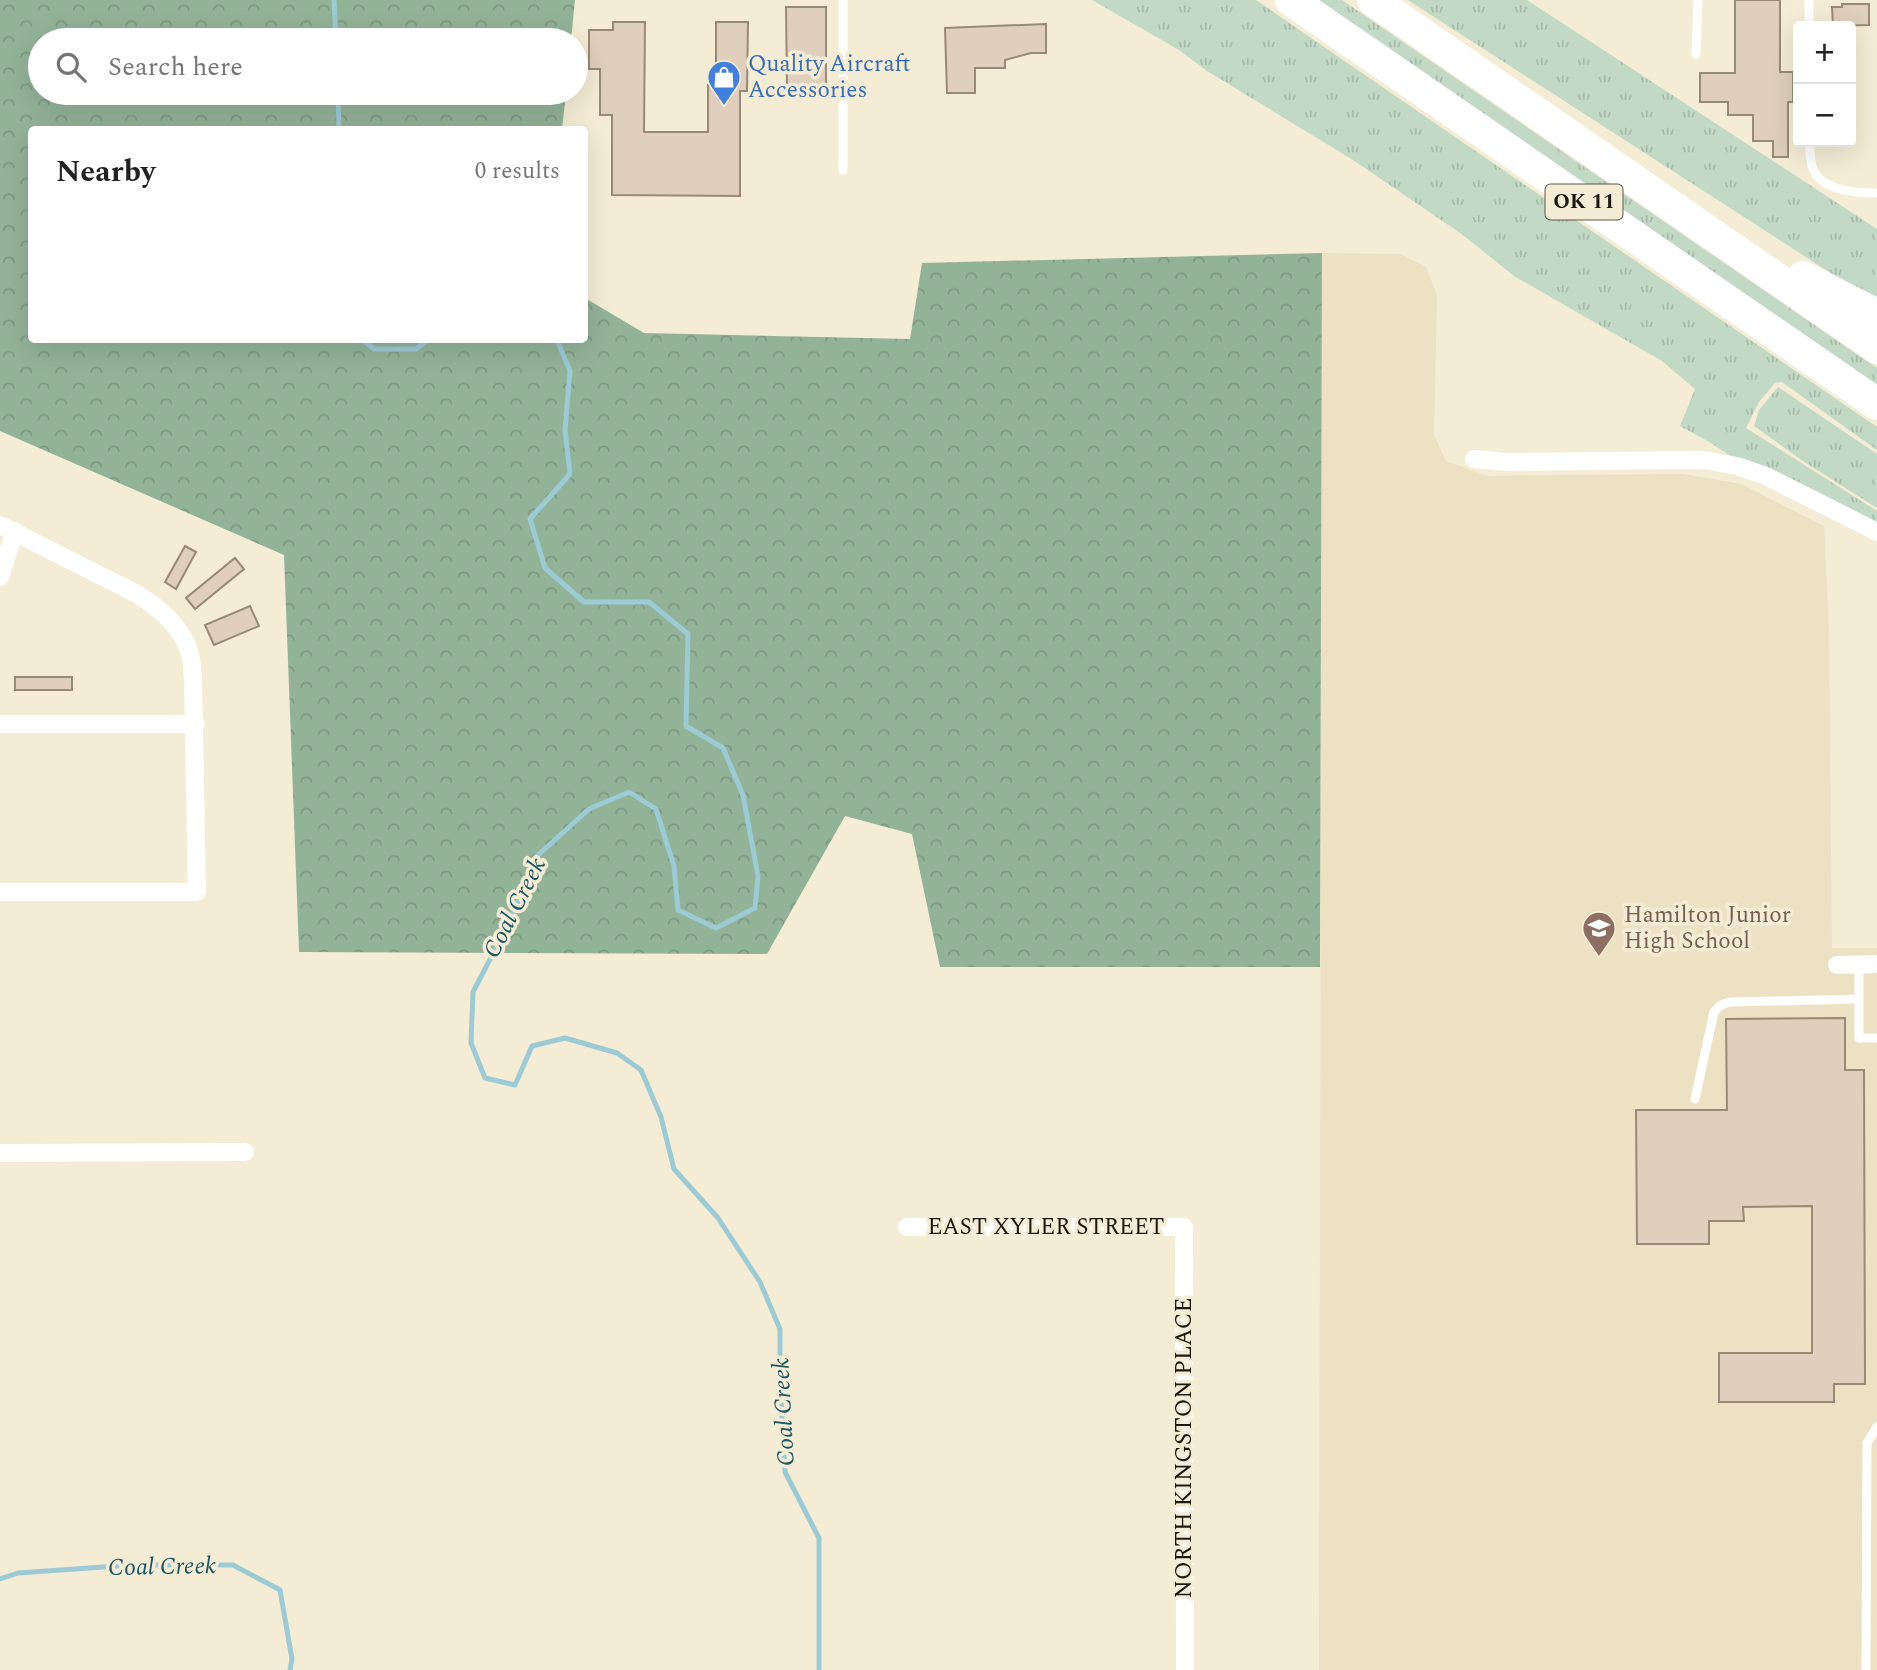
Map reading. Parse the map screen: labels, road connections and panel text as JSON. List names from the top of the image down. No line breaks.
{"streets":{"highway":["OK 11"],"street":["EAST XYLER STREET","NORTH KINGSTON PLACE"]},"crossings":[["EAST XYLER STREET","NORTH KINGSTON PLACE"]],"water":["Coal Creek"],"places":{"shop":["Quality Aircraft Accessories"],"school or university":["Hamilton Junior High School"]},"page":{"map_buttons":["+","−"],"search":"Search here","heading":["Nearby","0 results"]}}
